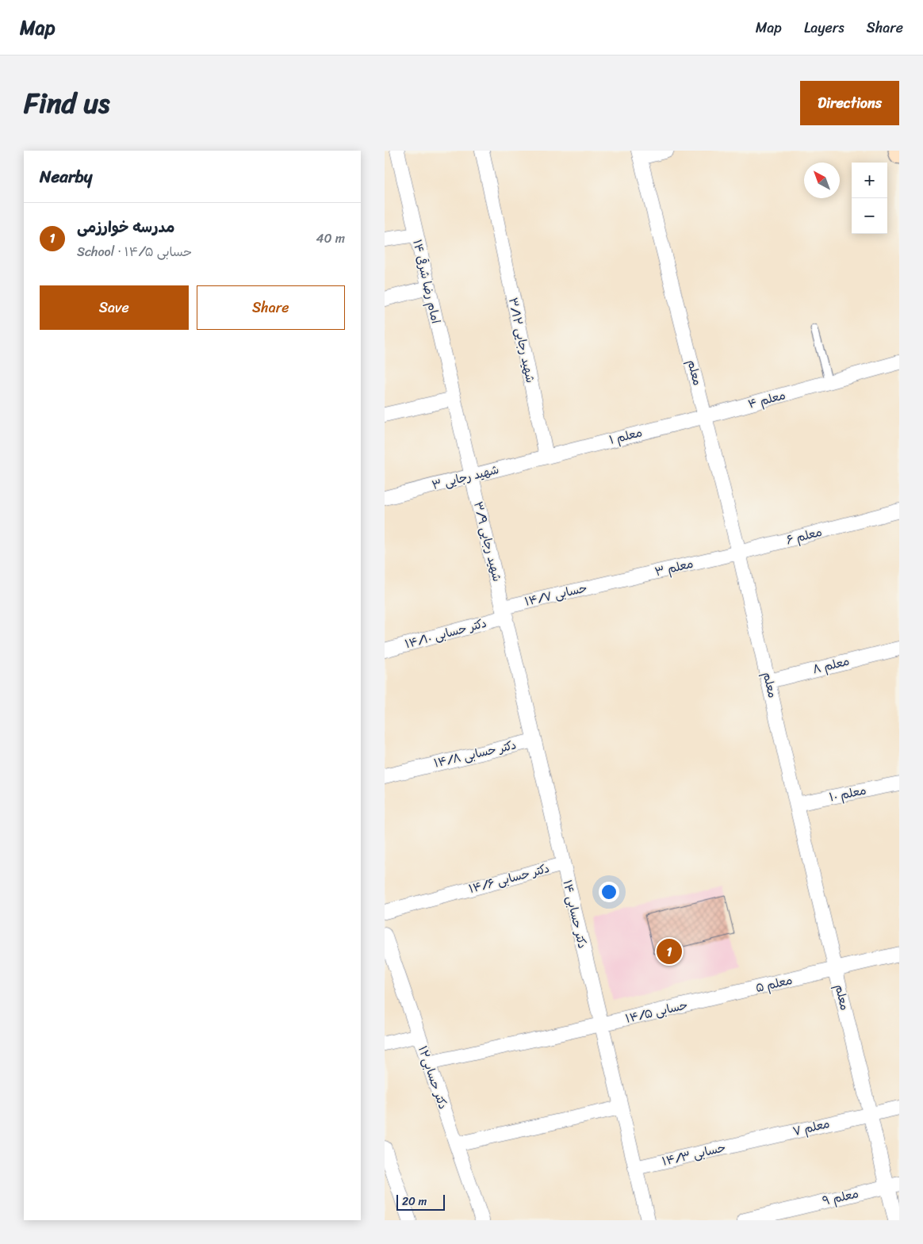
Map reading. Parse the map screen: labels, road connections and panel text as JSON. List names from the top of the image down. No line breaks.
{"streets":{"street":["امام رضا شرقی ۱۴","شهید رجایی ۳/۱۲","معلم","معلم ۴","معلم ۱","شهید رجایی ۳","معلم ۶","شهید رجایی ۳/۹","معلم ۳","حسابی ۱۴/۷","دکتر حسابی ۱۴/۱۰","معلم ۸","دکتر حسابی ۱۴/۸","معلم ۱۰","دکتر حسابی ۱۴/۶","دکتر حسابی ۱۴","معلم ۵","حسابی ۱۴/۵","دکتر حسابی۱۲","معلم ۷","حسابی ۱۴/۳","معلم ۹"]},"crossings":[["امام رضا شرقی ۱۴","شهید رجایی ۳"],["امام رضا شرقی ۱۴","شهید رجایی ۳/۹"],["شهید رجایی ۳/۱۲","معلم ۱"],["شهید رجایی ۳/۱۲","شهید رجایی ۳"],["معلم","معلم ۴"],["معلم","معلم ۱"],["معلم","معلم ۶"],["معلم","معلم ۳"],["معلم","معلم ۸"],["معلم","معلم ۱۰"],["معلم","معلم ۵"],["معلم","معلم ۷"],["معلم","معلم ۹"],["معلم ۴","معلم ۱"],["معلم ۱","شهید رجایی ۳"],["شهید رجایی ۳","شهید رجایی ۳/۹"],["معلم ۶","معلم ۳"],["شهید رجایی ۳/۹","حسابی ۱۴/۷"],["شهید رجایی ۳/۹","دکتر حسابی ۱۴/۱۰"],["شهید رجایی ۳/۹","دکتر حسابی ۱۴"],["معلم ۳","حسابی ۱۴/۷"],["حسابی ۱۴/۷","دکتر حسابی ۱۴/۱۰"],["حسابی ۱۴/۷","دکتر حسابی ۱۴"],["دکتر حسابی ۱۴/۱۰","دکتر حسابی ۱۴"],["دکتر حسابی ۱۴/۸","دکتر حسابی ۱۴"],["دکتر حسابی ۱۴/۶","دکتر حسابی ۱۴"],["دکتر حسابی ۱۴","حسابی ۱۴/۵"],["دکتر حسابی ۱۴","حسابی ۱۴/۳"],["معلم ۵","حسابی ۱۴/۵"],["حسابی ۱۴/۵","دکتر حسابی۱۲"],["معلم ۷","حسابی ۱۴/۳"]],"scale_bar":"20 m","north":"top left","page":{"header":"Map","nav":["Map","Layers","Share"],"title":"Find us","buttons":["Directions",["Save","Share"]],"heading":"Nearby","map_buttons":["+","−"],"list":[{"mark":"1","name":"مدرسه خوارزمی","note":"School · حسابی ۱۴/۵","value":"40 m"}],"pins":"1","scale":"20 m"}}
